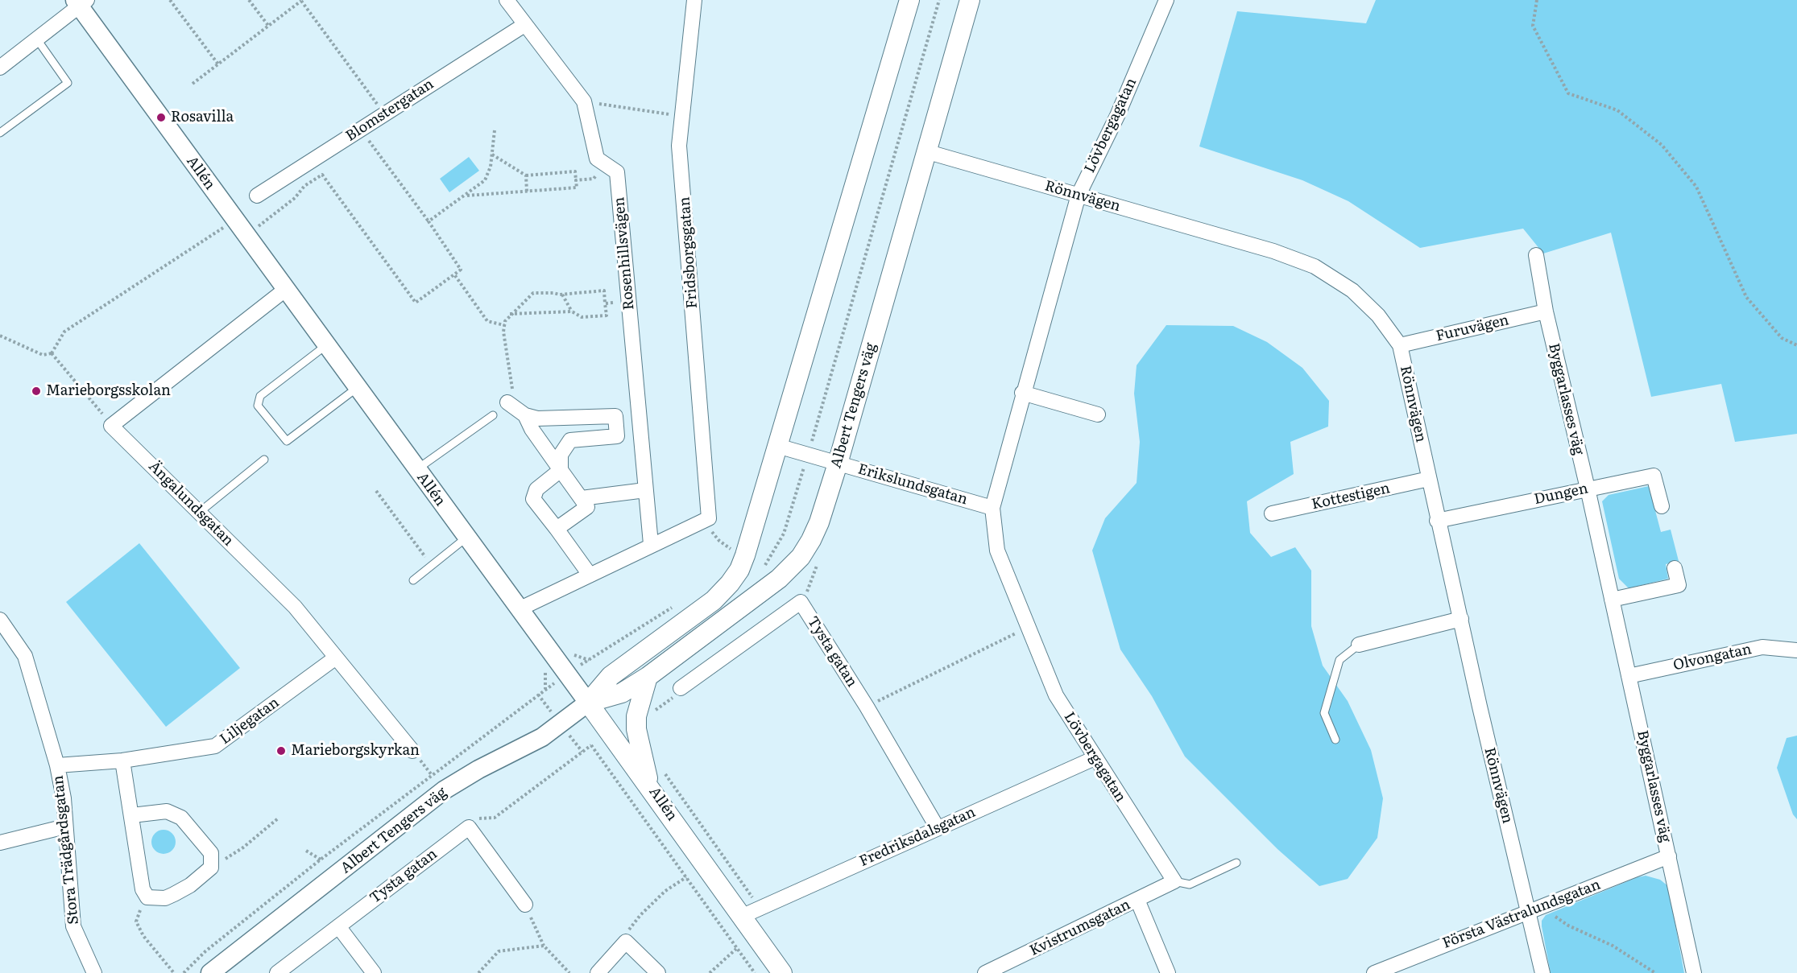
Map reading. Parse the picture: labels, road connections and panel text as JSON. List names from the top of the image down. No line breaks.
{"streets":{"main road":["Allén","Albert Tengers väg"],"street":["Blomstergatan","Lövbergagatan","Rönnvägen","Fridsborgsgatan","Rosenhillsvägen","Furuvägen","Byggarlasses väg","Erikslundsgatan","Dungen","Kottestigen","Ängalundsgatan","Tysta gatan","Olvongatan","Liljegatan","Fredriksdalsgatan","Stora Trädgårdsgatan","Första Västralundsgatan","Kvistrumsgatan"]},"crossings":[["Blomstergatan","Rosenhillsvägen"],["Lövbergagatan","Rönnvägen"],["Lövbergagatan","Erikslundsgatan"],["Lövbergagatan","Fredriksdalsgatan"],["Lövbergagatan","Kvistrumsgatan"],["Allén","Albert Tengers väg"],["Allén","Fredriksdalsgatan"],["Rönnvägen","Furuvägen"],["Rönnvägen","Albert Tengers väg"],["Rönnvägen","Dungen"],["Rönnvägen","Kottestigen"],["Rönnvägen","Första Västralundsgatan"],["Fridsborgsgatan","Rosenhillsvägen"],["Furuvägen","Byggarlasses väg"],["Byggarlasses väg","Dungen"],["Byggarlasses väg","Olvongatan"],["Byggarlasses väg","Första Västralundsgatan"],["Albert Tengers väg","Erikslundsgatan"],["Ängalundsgatan","Liljegatan"],["Tysta gatan","Fredriksdalsgatan"],["Liljegatan","Stora Trädgårdsgatan"]],"places":["Rosavilla","Marieborgsskolan","Marieborgskyrkan"]}
